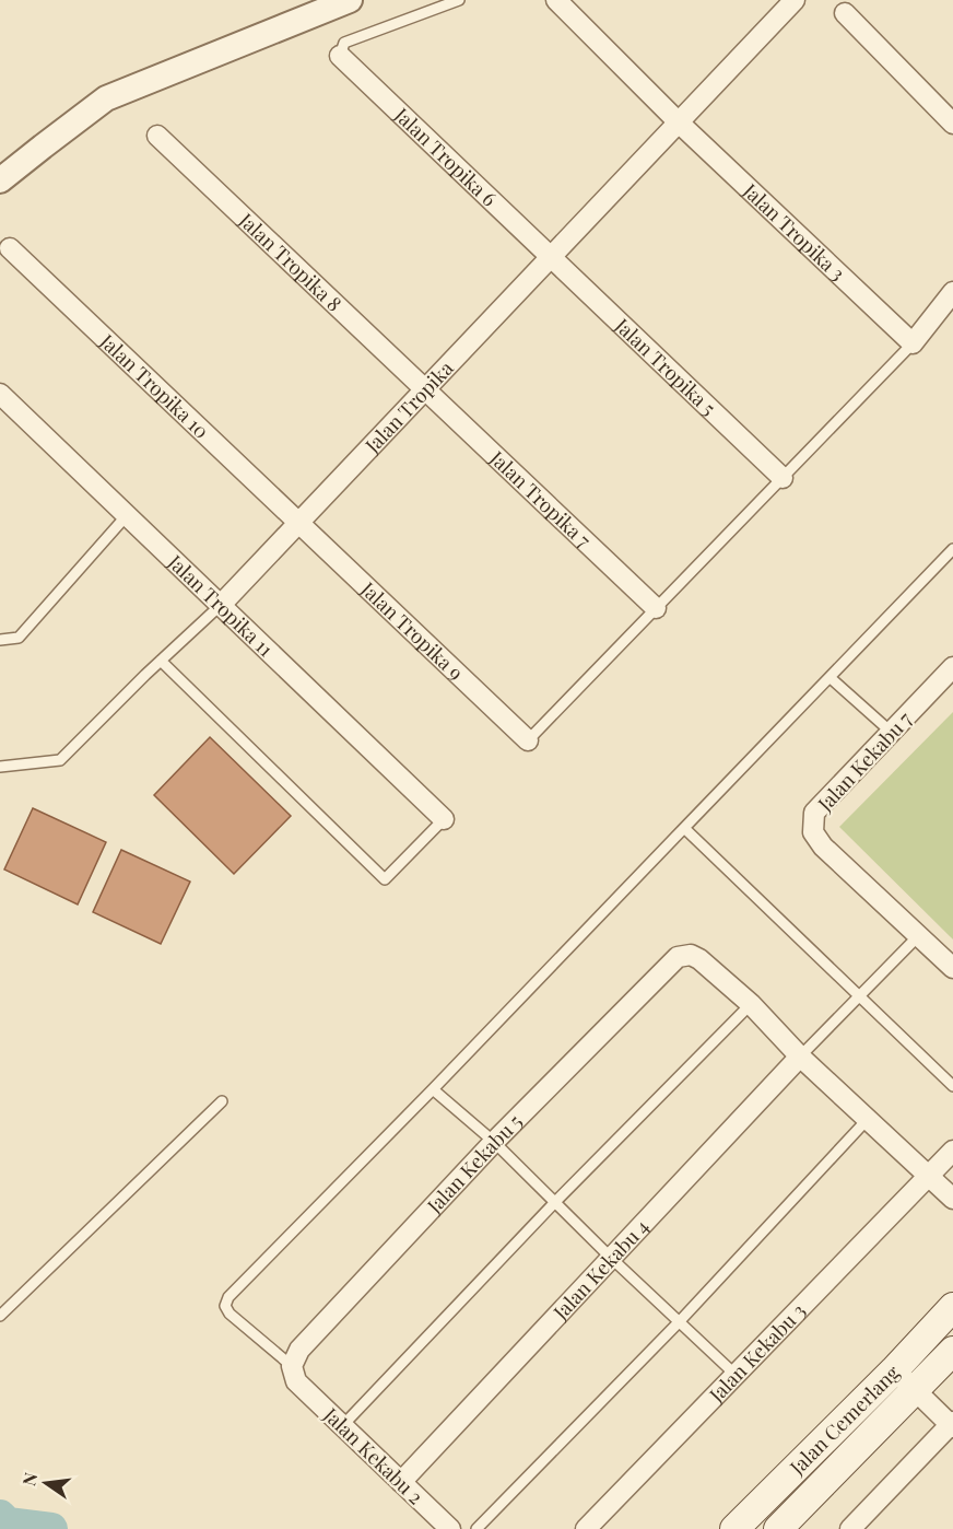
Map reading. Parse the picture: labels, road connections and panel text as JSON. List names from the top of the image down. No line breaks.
{"streets":{"main road":["Jalan Cemerlang"],"street":["Jalan Tropika 6","Jalan Tropika 3","Jalan Tropika 8","Jalan Tropika 5","Jalan Tropika 10","Jalan Tropika","Jalan Tropika 7","Jalan Tropika 11","Jalan Tropika 9","Jalan Kekabu 7","Jalan Kekabu 5","Jalan Kekabu 4","Jalan Kekabu 3","Jalan Kekabu 2"]},"crossings":[["Jalan Tropika 6","Jalan Tropika 5"],["Jalan Tropika 6","Jalan Tropika"],["Jalan Tropika 3","Jalan Tropika"],["Jalan Tropika 8","Jalan Tropika"],["Jalan Tropika 8","Jalan Tropika 7"],["Jalan Tropika 5","Jalan Tropika"],["Jalan Tropika 10","Jalan Tropika"],["Jalan Tropika 10","Jalan Tropika 9"],["Jalan Tropika","Jalan Tropika 7"],["Jalan Tropika","Jalan Tropika 11"],["Jalan Tropika","Jalan Tropika 9"],["Jalan Kekabu 5","Jalan Kekabu 2"],["Jalan Kekabu 4","Jalan Kekabu 2"]],"north":"left"}
